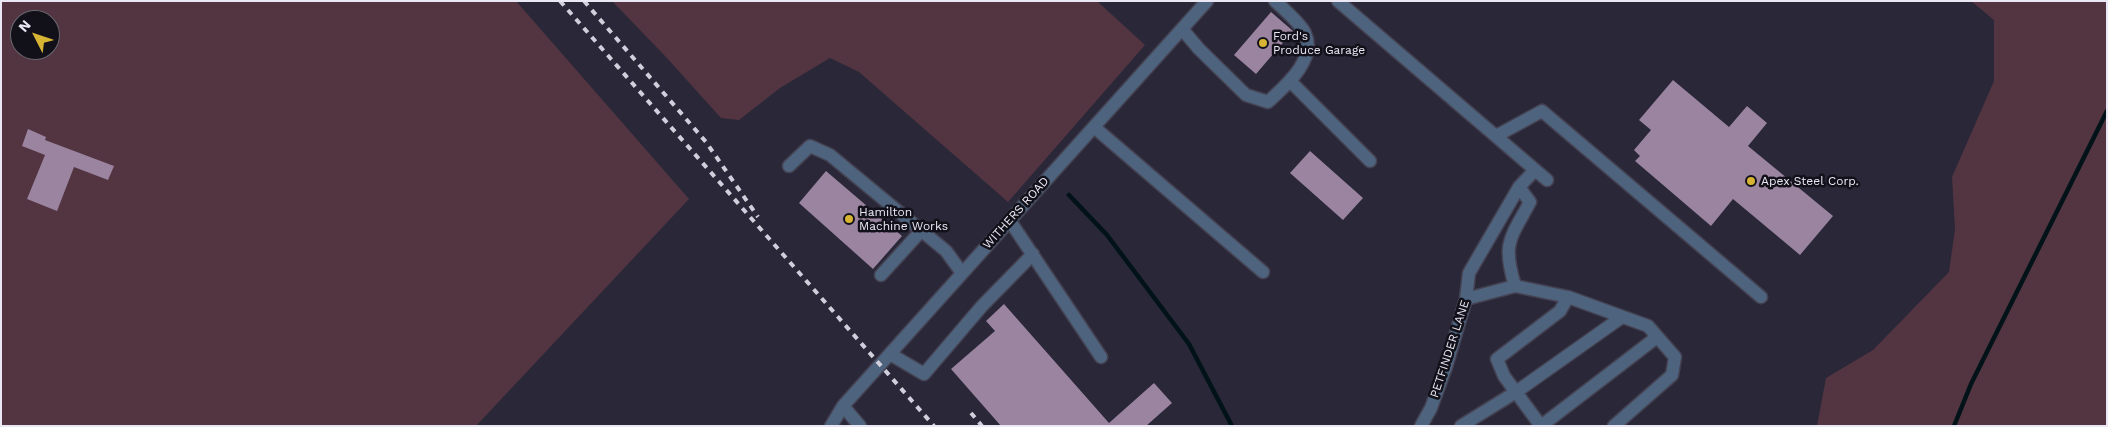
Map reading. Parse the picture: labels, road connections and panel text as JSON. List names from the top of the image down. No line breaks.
{"streets":{"street":["WITHERS ROAD","PETFINDER LANE"]},"places":["Ford's Produce Garage","Apex Steel Corp.","Hamilton Machine Works"],"north":"top left"}
